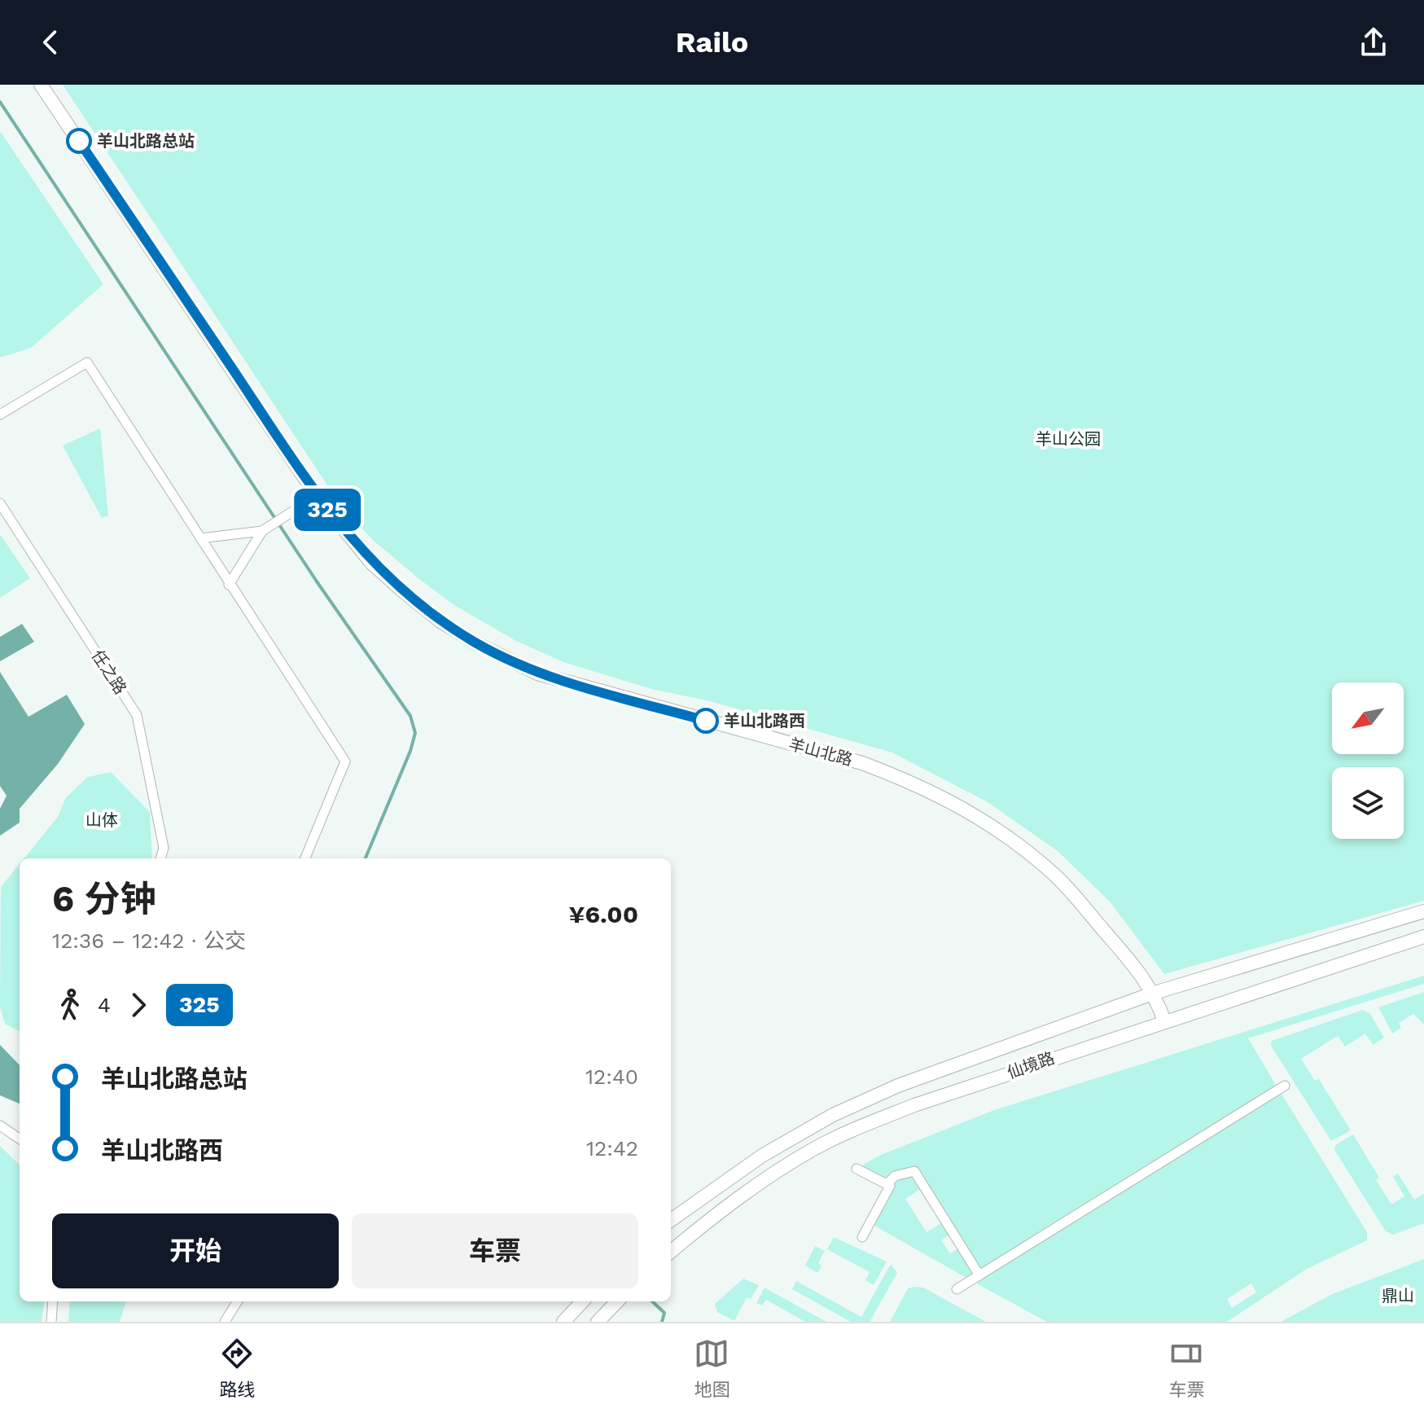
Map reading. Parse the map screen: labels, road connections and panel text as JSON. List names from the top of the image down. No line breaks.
{"streets":{"main road":["羊山北路","仙境路"],"street":["任之路"]},"crossings":[["羊山北路","仙境路"]],"parks":["羊山公园","山体","鼎山"],"places":["羊山北路总站","羊山北路西"],"lines":["bus line 325"],"north":"bottom left","page":{"header":"Railo","on_map":"325","heading":["6 分钟","12:36 – 12:42 · 公交","¥6.00"],"legs":["4","325"],"list":[{"name":"羊山北路总站","value":"12:40"},{"name":"羊山北路西","value":"12:42"}],"buttons":["开始","车票"],"tabs":["路线","地图","车票"]}}
